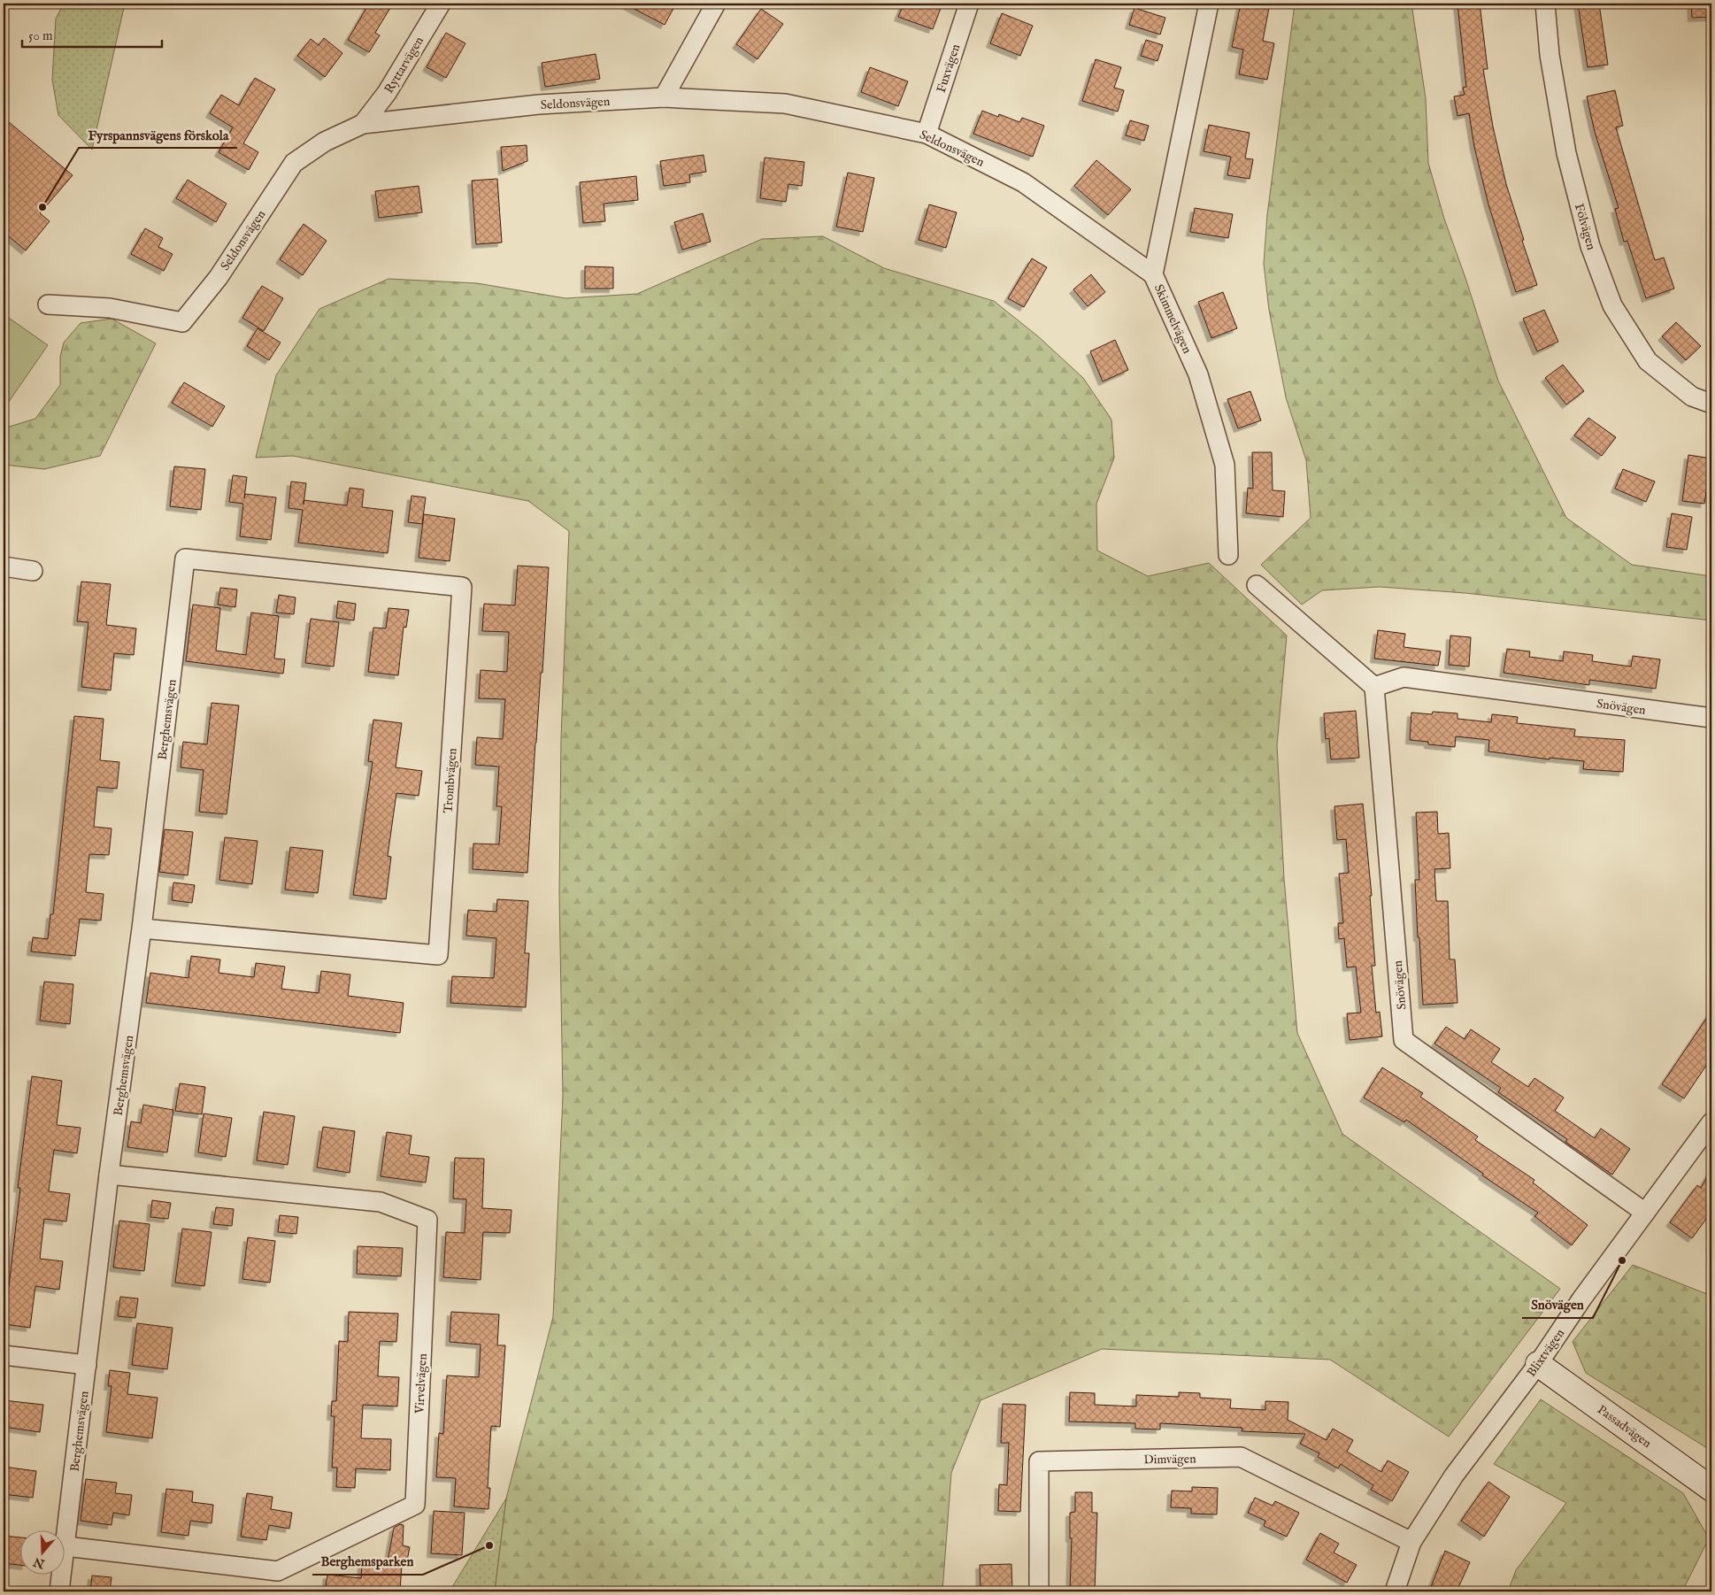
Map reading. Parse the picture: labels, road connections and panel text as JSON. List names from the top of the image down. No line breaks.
{"streets":{"street":["Ryttarvägen","Fuxvägen","Seldonsvägen","Fölvägen","Skimmelvägen","Snövägen","Berghemsvägen","Trombvägen","Blixtvägen","Virvelvägen","Passadvägen","Dimvägen"]},"crossings":[["Ryttarvägen","Seldonsvägen"],["Fuxvägen","Seldonsvägen"],["Seldonsvägen","Skimmelvägen"],["Snövägen","Blixtvägen"],["Berghemsvägen","Trombvägen"],["Berghemsvägen","Virvelvägen"],["Blixtvägen","Passadvägen"],["Blixtvägen","Dimvägen"]],"places":["Fyrspannsvägens förskola","Snövägen","Berghemsparken"],"scale_bar":"50 m","north":"bottom"}
